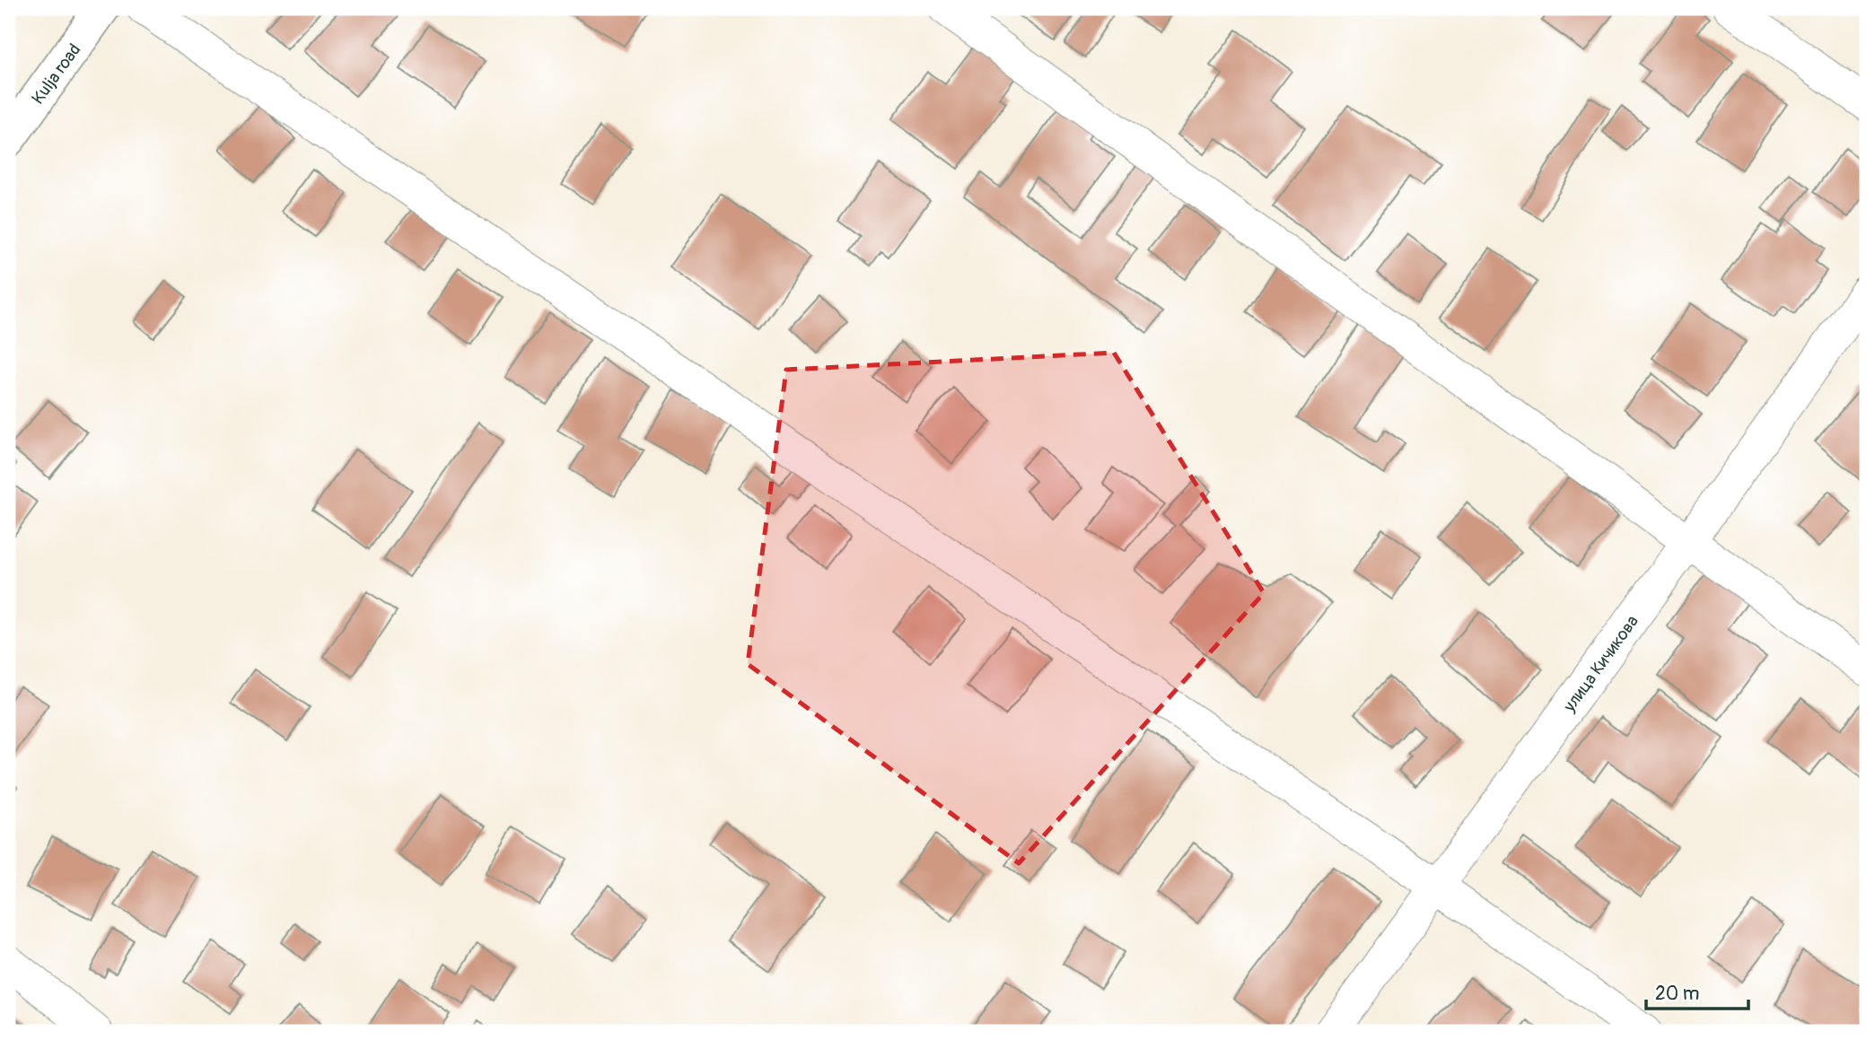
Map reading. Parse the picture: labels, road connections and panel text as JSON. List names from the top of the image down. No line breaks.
{"streets":{"main road":["Kulja road"],"street":["улица Кичикова"]},"scale_bar":"20 m"}
